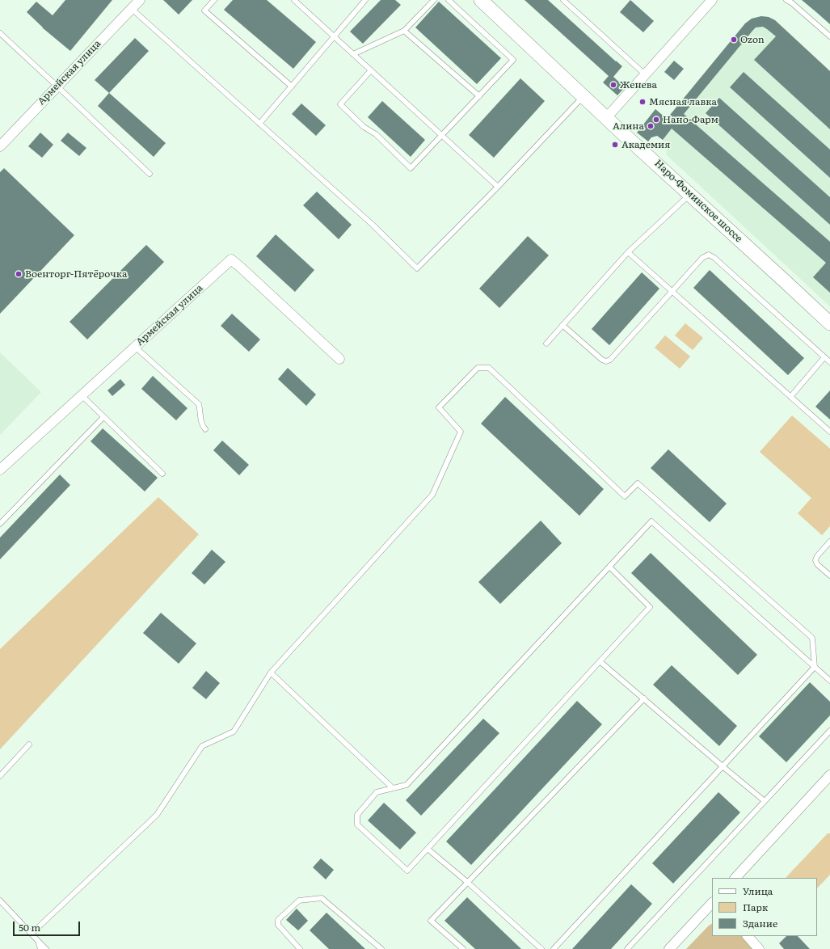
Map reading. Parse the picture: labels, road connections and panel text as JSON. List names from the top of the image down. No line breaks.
{"streets":{"main road":["Наро-Фоминское шоссе"],"street":["Армейская улица"]},"places":["Ozon","Женева","Мясная лавка","Нано-Фарм","Алина","Академия","Военторг-Пятёрочка"],"legend":["Улица","Парк","Здание"],"scale_bar":"50 m"}
